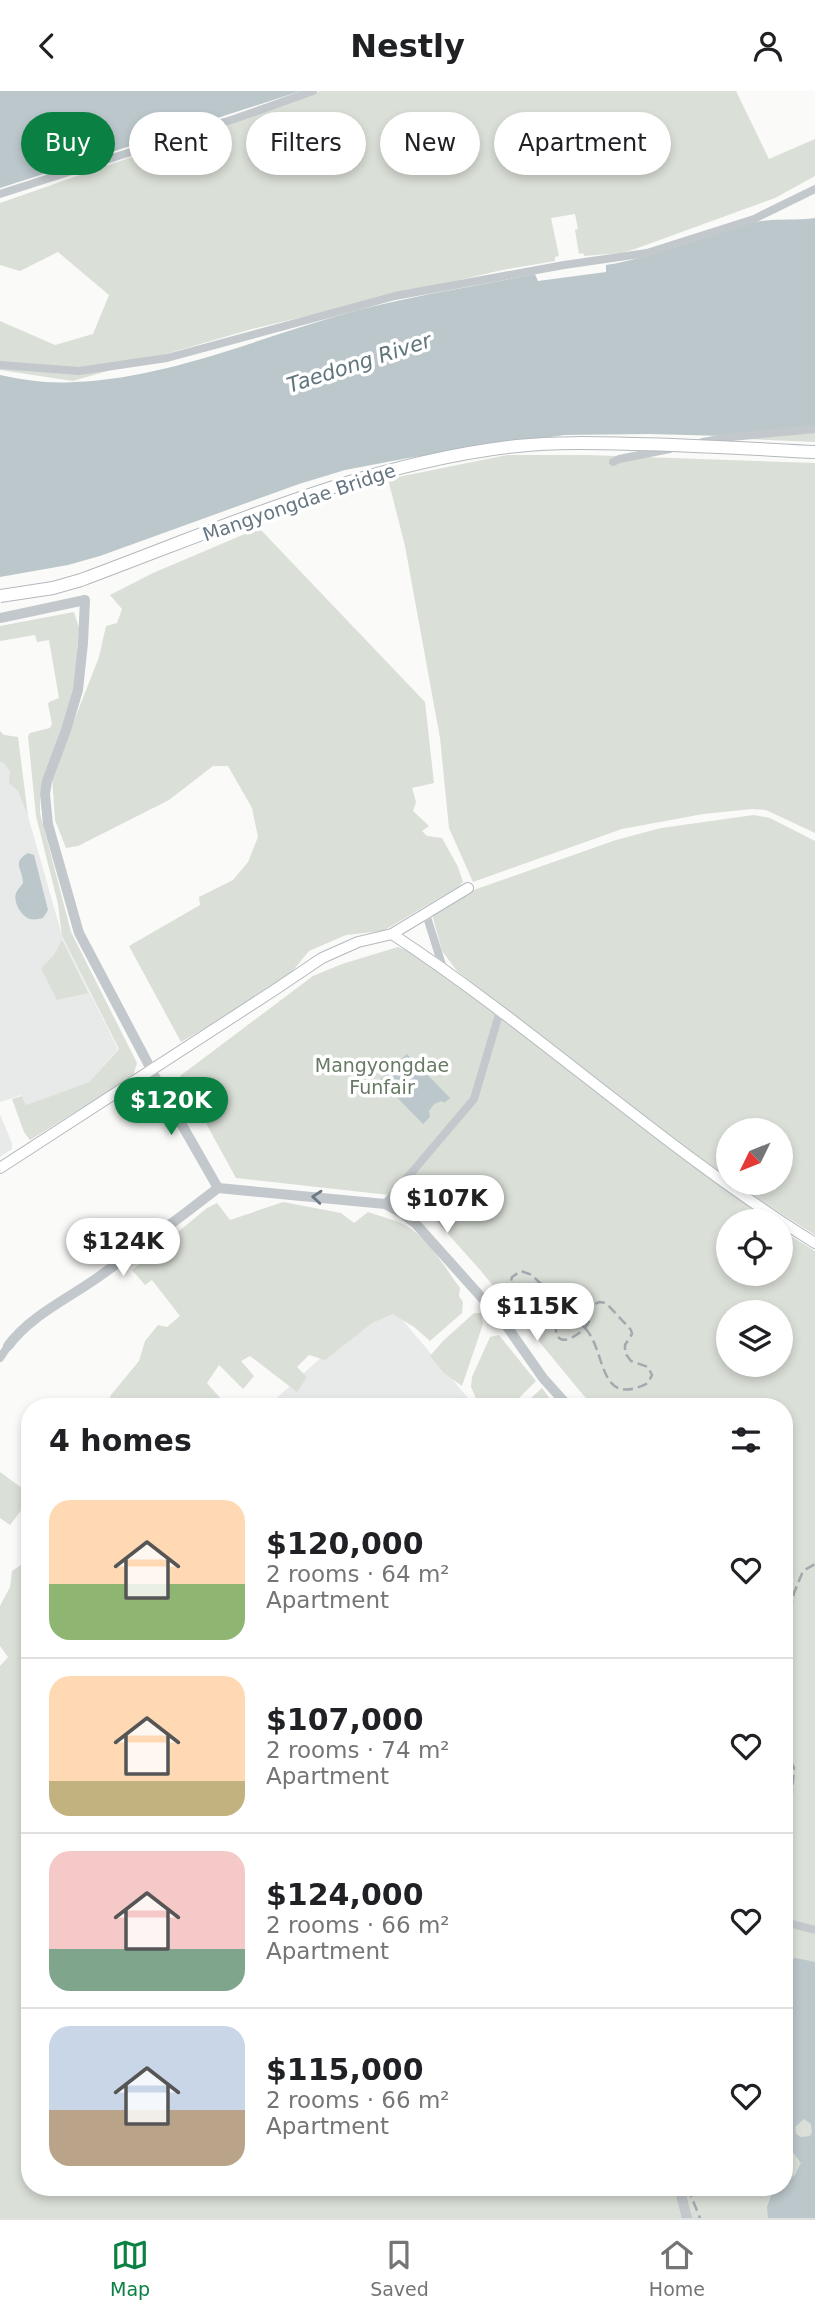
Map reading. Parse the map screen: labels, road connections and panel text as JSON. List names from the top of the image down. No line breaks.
{"streets":{"highway":["Mangyongdae Bridge"]},"water":["Taedong River"],"parks":["Mangyongdae Funfair"],"north":"bottom left","page":{"header":"Nestly","chip":["Buy","Rent","Filters","New","Apartment"],"price":["$120K","$107K","$124K","$115K"],"heading":"4 homes","list":[{"name":"$120,000","note":"2 rooms · 64 m² · Apartment"},{"name":"$107,000","note":"2 rooms · 74 m² · Apartment"},{"name":"$124,000","note":"2 rooms · 66 m² · Apartment"},{"name":"$115,000","note":"2 rooms · 66 m² · Apartment"}],"tabs":["Map","Saved","Home"]}}
